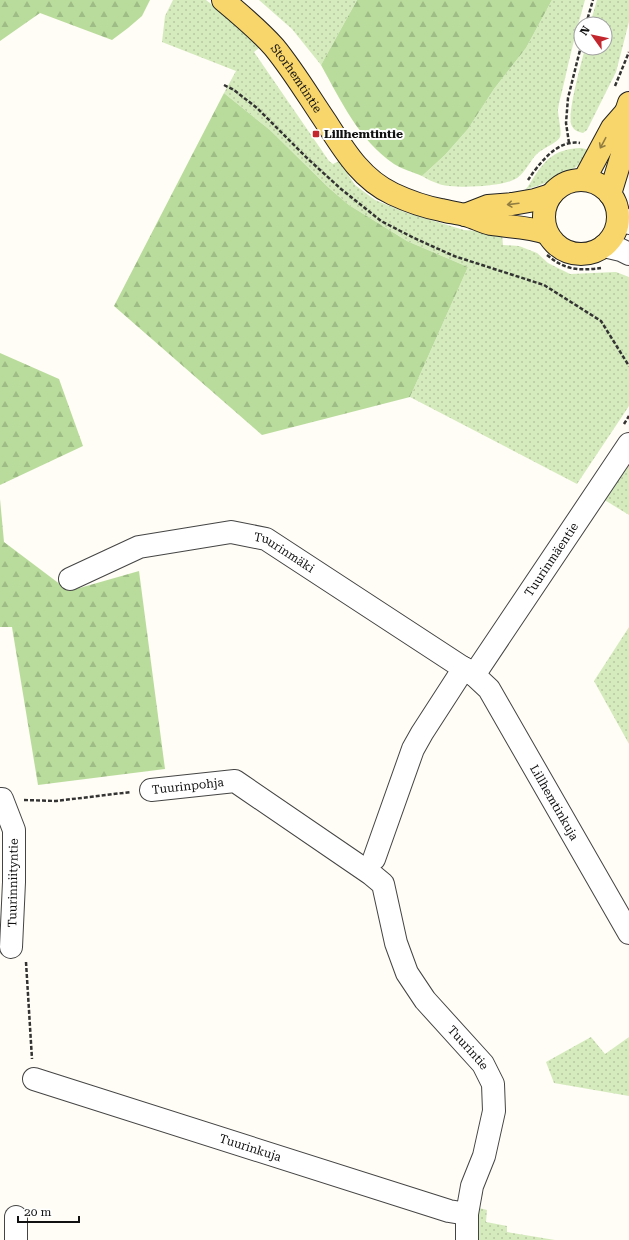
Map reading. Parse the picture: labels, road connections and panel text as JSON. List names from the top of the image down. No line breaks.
{"streets":{"main road":["Storhemtintie"],"street":["Tuurinmäki","Tuurinmäentie","Tuurinpohja","Lillhemtinkuja","Tuurinniityntie","Tuurintie","Tuurinkuja"]},"crossings":[["Tuurinmäki","Tuurinmäentie"],["Tuurinmäki","Lillhemtinkuja"],["Tuurinmäentie","Tuurinpohja"],["Tuurinmäentie","Lillhemtinkuja"],["Tuurinmäentie","Tuurintie"],["Tuurinpohja","Tuurinniityntie"],["Tuurinpohja","Tuurintie"],["Tuurintie","Tuurinkuja"]],"places":{"transit":["Lillhemtintie"]},"scale_bar":"20 m","north":"top left"}
